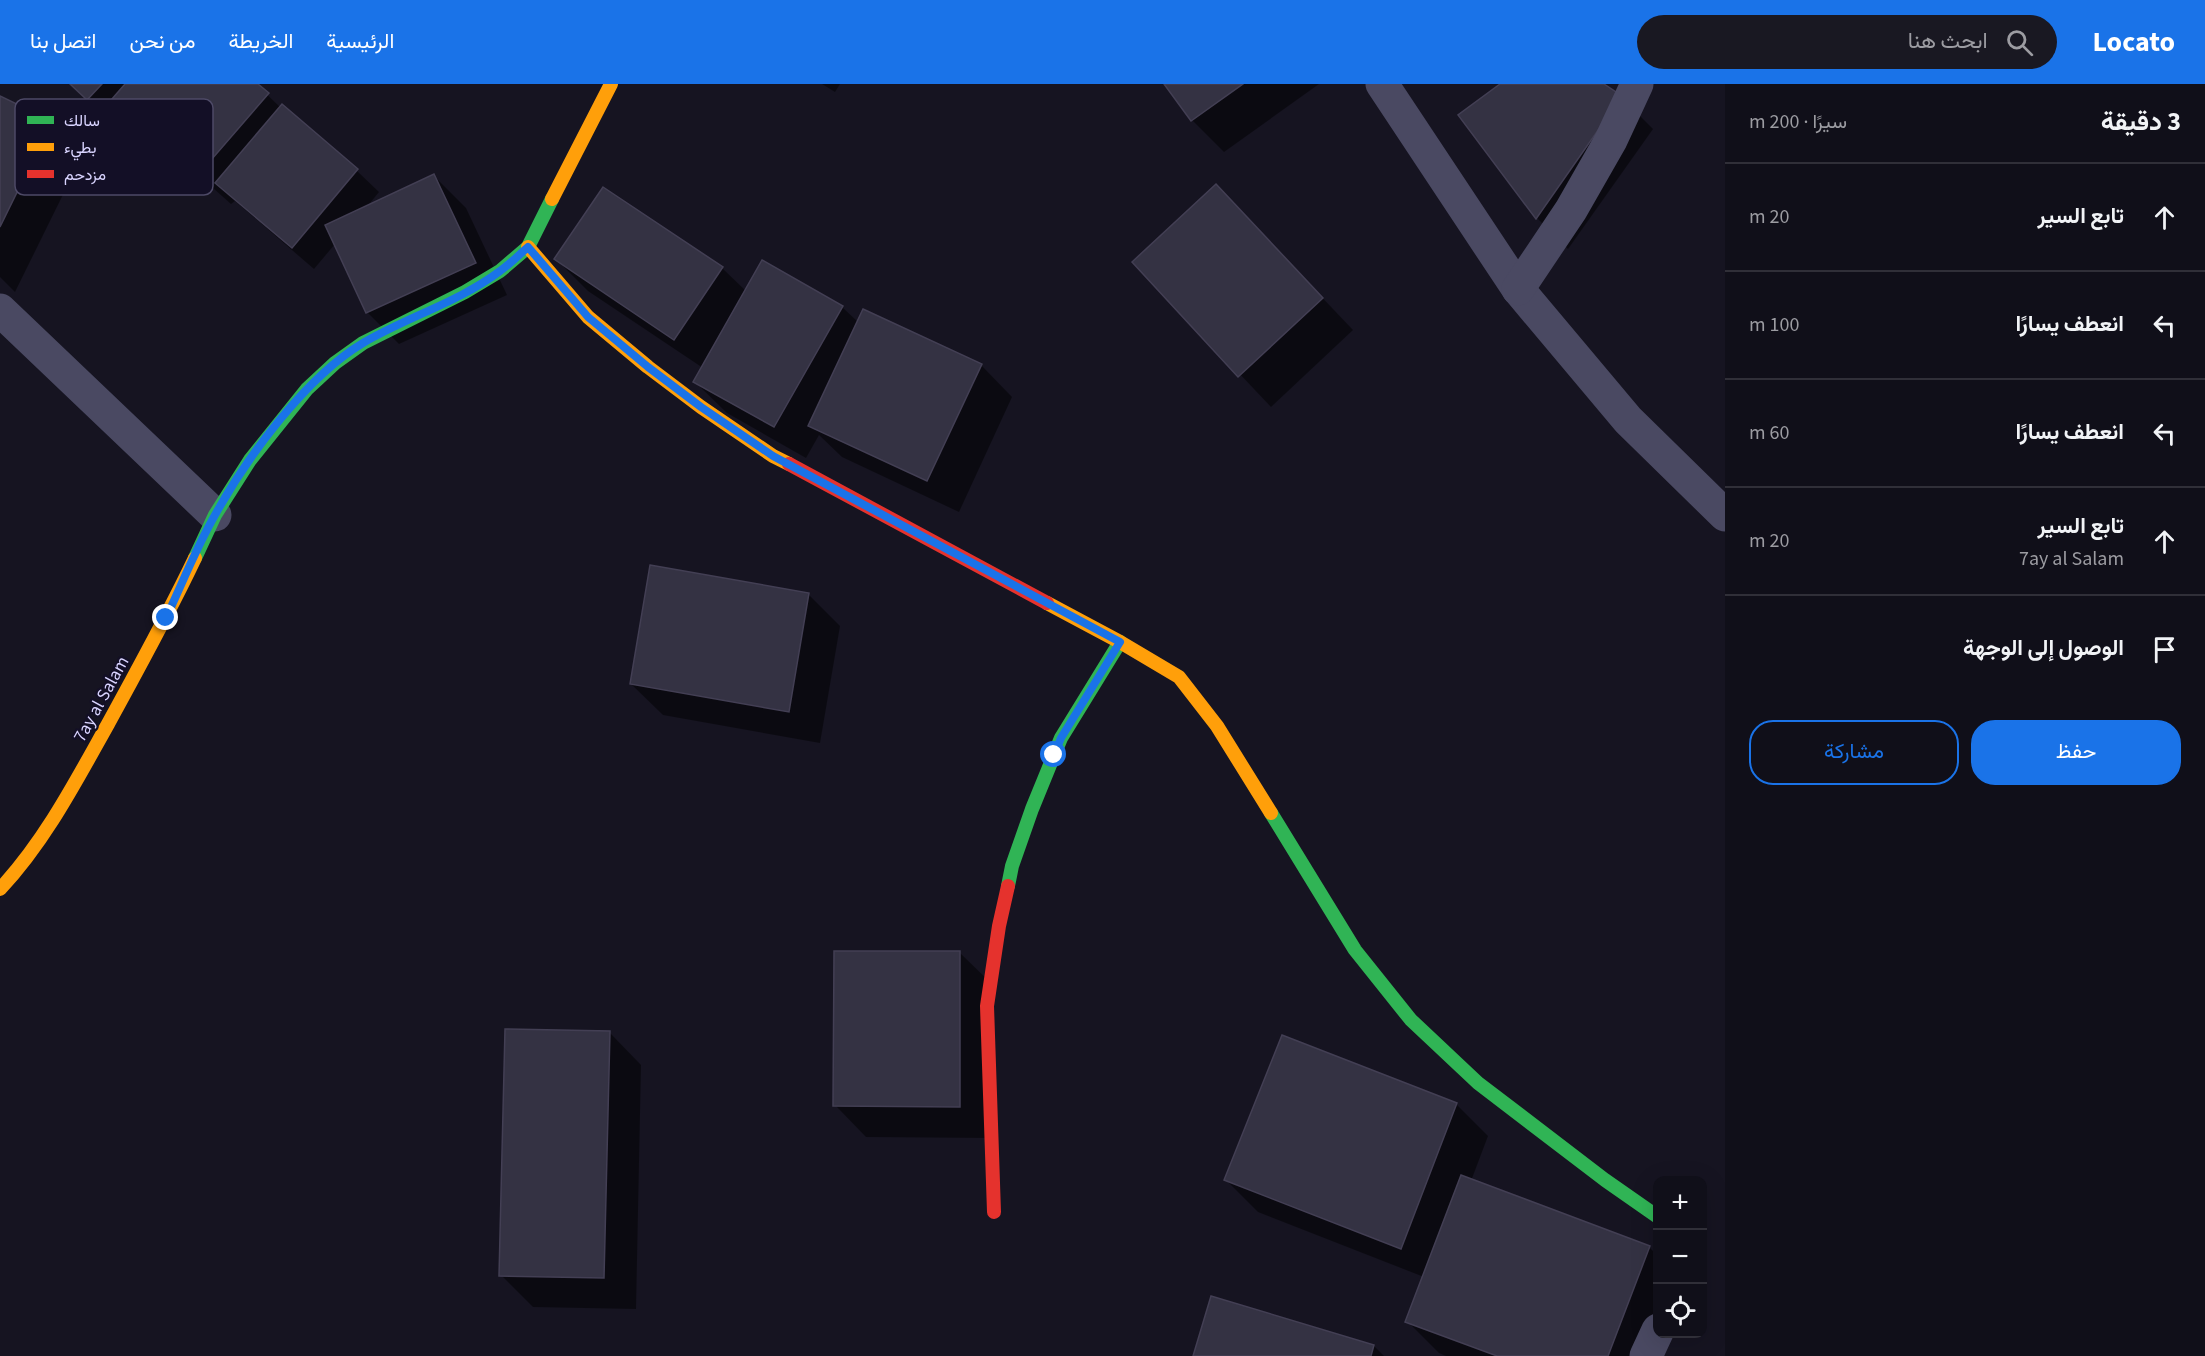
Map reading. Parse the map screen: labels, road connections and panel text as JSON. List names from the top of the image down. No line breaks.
{"streets":{"street":["7ay al Salam"]},"legend":["سالك","بطيء","مزدحم"],"page":{"header":"Locato","search":"ابحث هنا","nav":["الرئيسية","الخريطة","من نحن","اتصل بنا"],"heading":["3 دقيقة","سيرًا · 200 m"],"list":[["تابع السير","20 m"],["انعطف يسارًا","100 m"],["انعطف يسارًا","60 m"],["تابع السير","7ay al Salam","20 m"],"الوصول إلى الوجهة"],"buttons":["حفظ","مشاركة"],"map_buttons":["+","−"]}}
